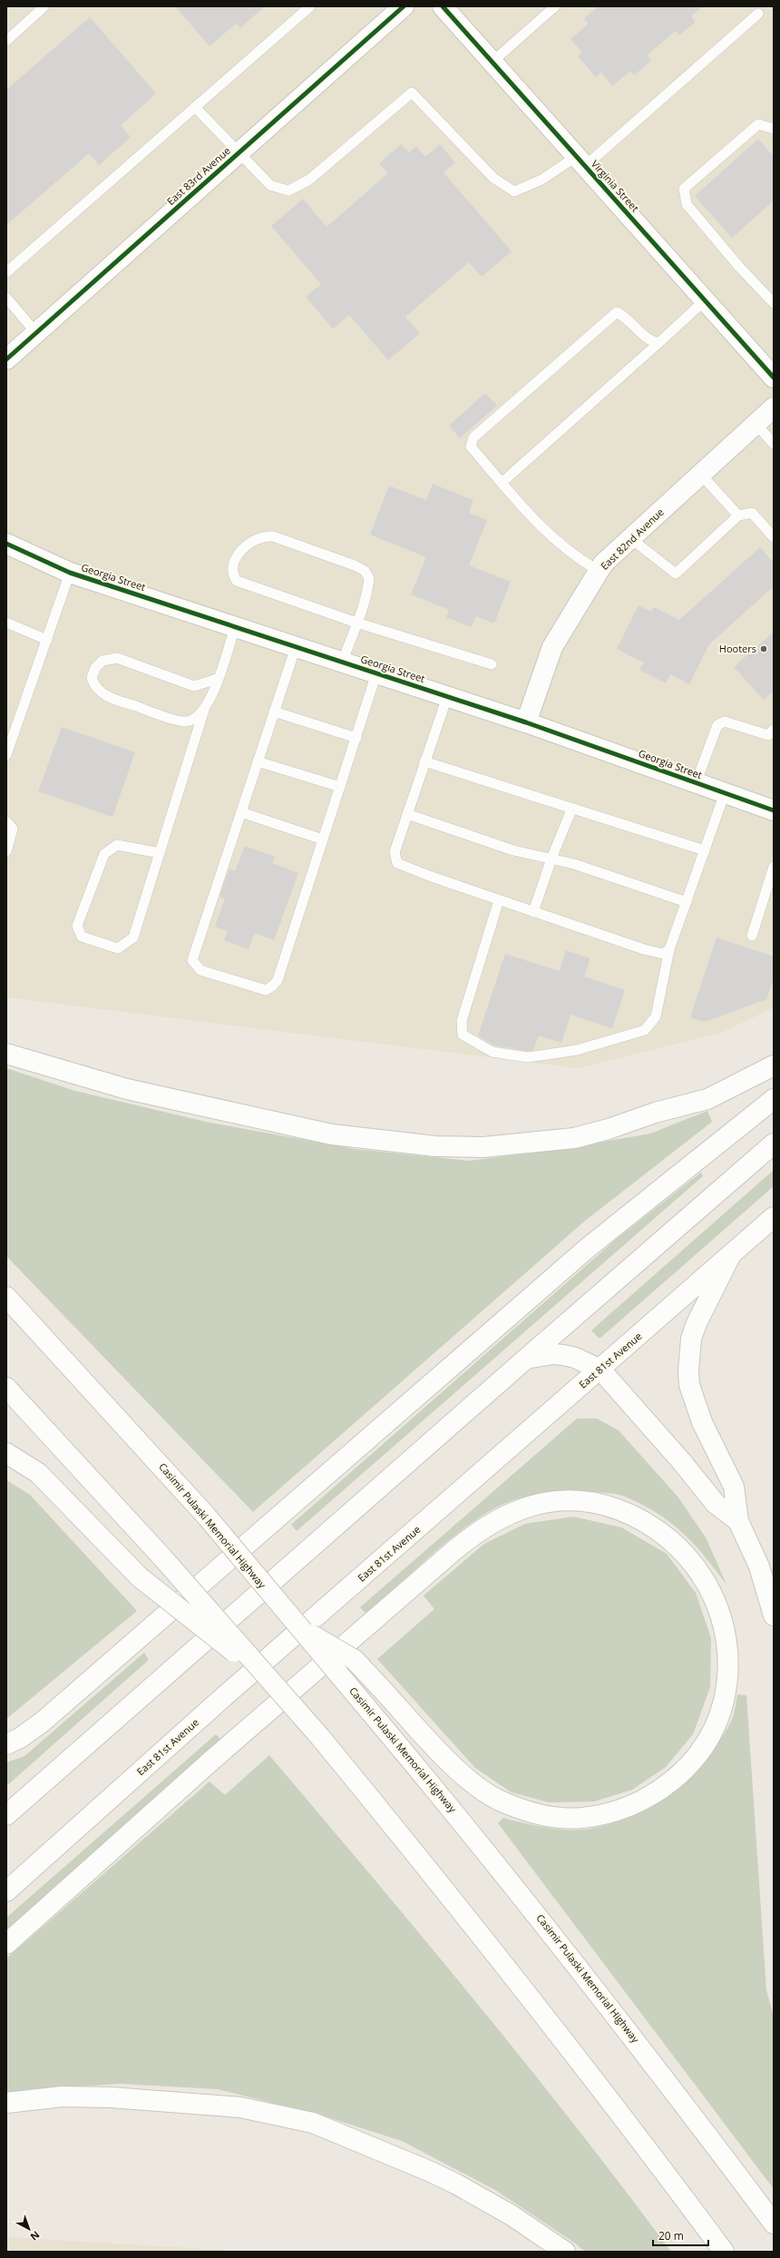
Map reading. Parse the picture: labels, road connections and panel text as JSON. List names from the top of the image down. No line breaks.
{"streets":{"main road":["East 83rd Avenue","Virginia Street","East 82nd Avenue","Georgia Street","East 81st Avenue","Casimir Pulaski Memorial Highway"]},"crossings":[["East 82nd Avenue","Georgia Street"]],"places":["Hooters"],"scale_bar":"20 m","north":"bottom right"}
